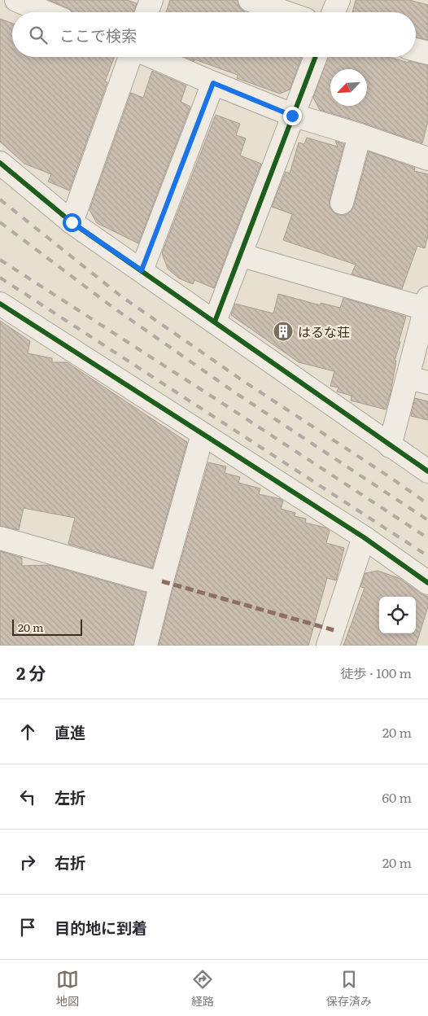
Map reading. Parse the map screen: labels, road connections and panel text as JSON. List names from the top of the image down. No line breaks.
{"places":{"building":["はるな荘"]},"scale_bar":"20 m","north":"bottom left","page":{"search":"ここで検索","scale":"20 m","heading":["2 分","徒歩 · 100 m"],"list":[["直進","20 m"],["左折","60 m"],["右折","20 m"],"目的地に到着"],"nav":["地図","経路","保存済み"]}}
